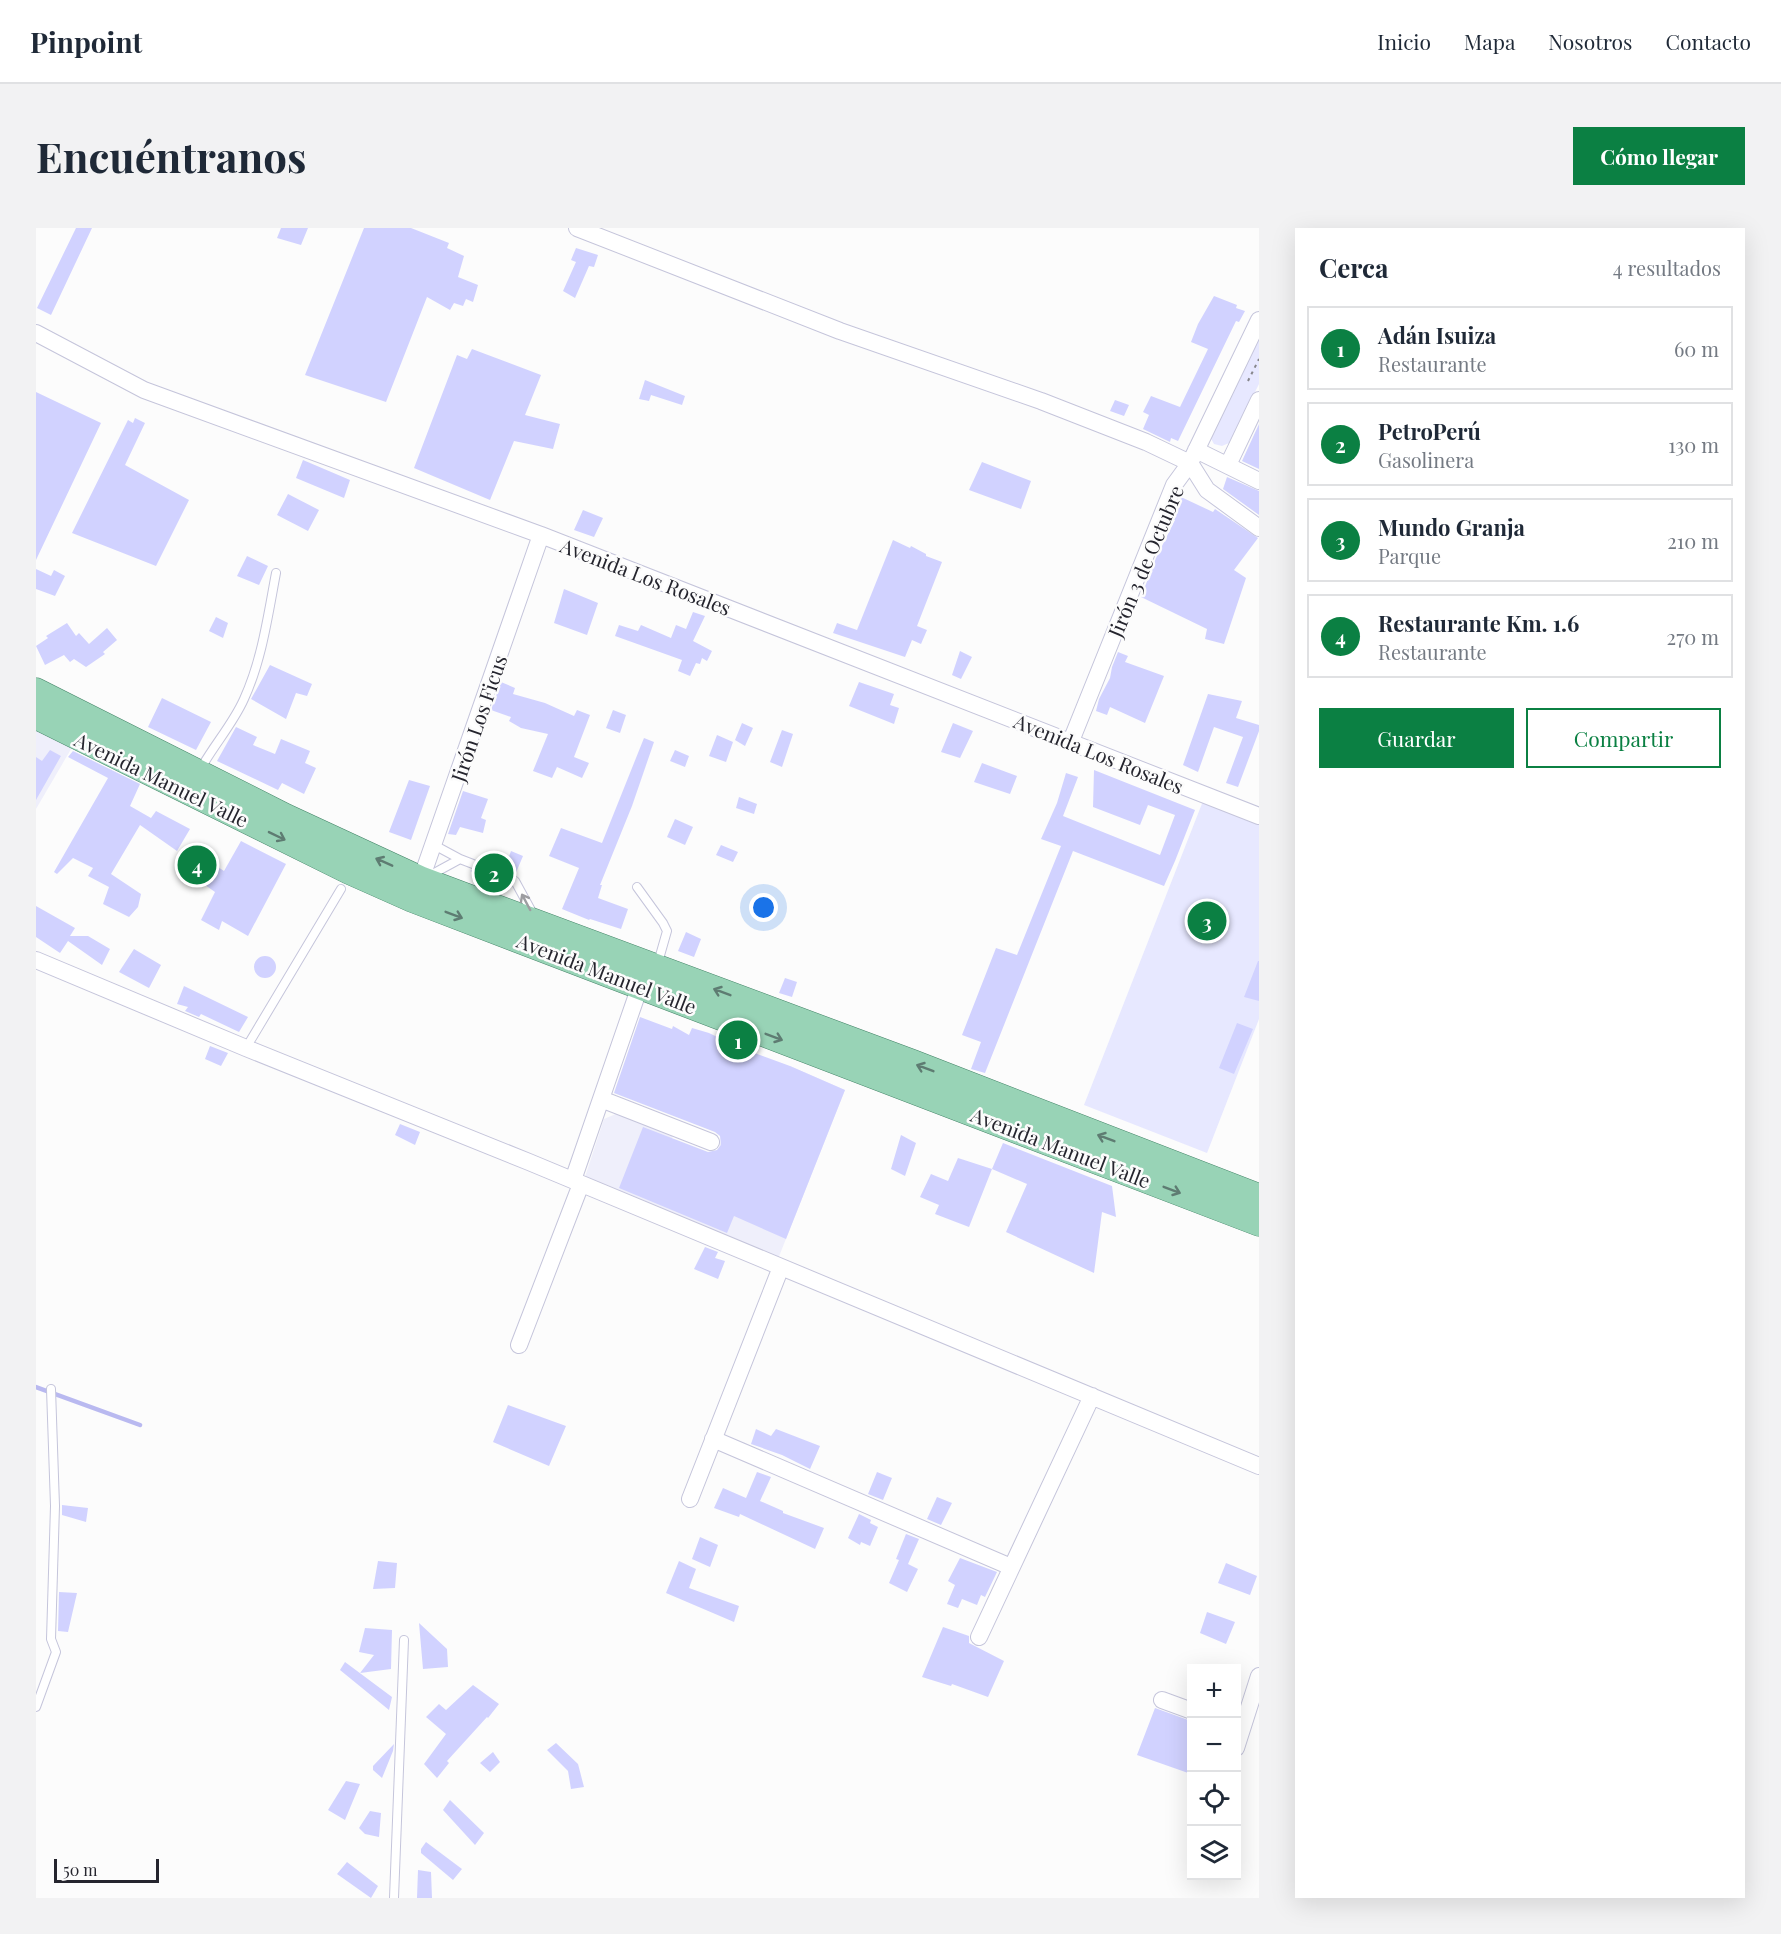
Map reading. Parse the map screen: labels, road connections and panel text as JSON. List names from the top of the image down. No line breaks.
{"streets":{"main road":["Avenida Manuel Valle"],"street":["Jirón 3 de Octubre","Avenida Los Rosales","Jirón Los Ficus"]},"crossings":[["Jirón 3 de Octubre","Avenida Los Rosales"],["Avenida Los Rosales","Jirón Los Ficus"],["Jirón Los Ficus","Avenida Manuel Valle"]],"scale_bar":"50 m","page":{"header":"Pinpoint","nav":["Inicio","Mapa","Nosotros","Contacto"],"buttons":["Cómo llegar",["Guardar","Compartir"]],"title":"Encuéntranos","heading":["Cerca","4 resultados"],"list":[{"mark":"1","name":"Adán Isuiza","note":"Restaurante","value":"60 m"},{"mark":"2","name":"PetroPerú","note":"Gasolinera","value":"130 m"},{"mark":"3","name":"Mundo Granja","note":"Parque","value":"210 m"},{"mark":"4","name":"Restaurante Km. 1.6","note":"Restaurante","value":"270 m"}],"pins":["4","2","3","1"],"map_buttons":["+","−"],"scale":"50 m"}}
